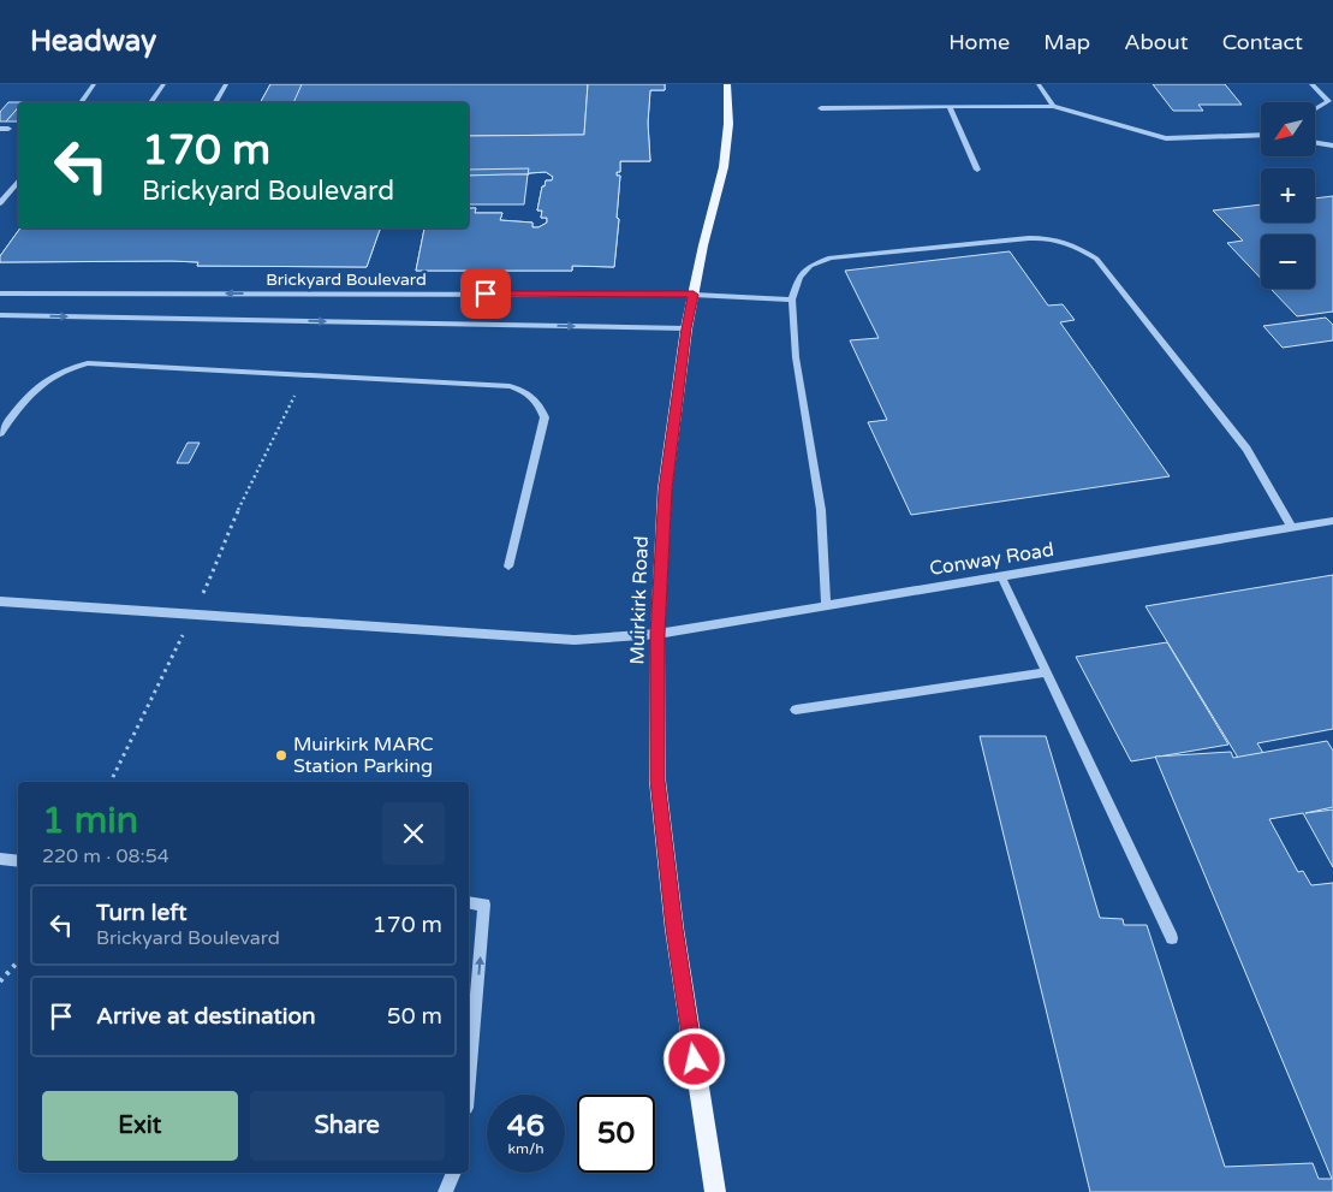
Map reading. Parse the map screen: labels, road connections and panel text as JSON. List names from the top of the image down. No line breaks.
{"streets":{"main road":["Muirkirk Road"],"street":["Brickyard Boulevard","Conway Road"]},"crossings":[["Brickyard Boulevard","Muirkirk Road"],["Conway Road","Muirkirk Road"]],"places":["Muirkirk MARC Station Parking"],"north":"bottom left","page":{"header":"Headway","nav":["Home","Map","About","Contact"],"map_buttons":["+","−"],"turn":["170 m","Brickyard Boulevard"],"heading":["1 min","220 m · 08:54"],"list":[{"name":"Turn left","note":"Brickyard Boulevard","value":"170 m"},{"name":"Arrive at destination","value":"50 m"}],"buttons":["Exit","Share"],"speed":"46 km/h","limit":"50"}}
